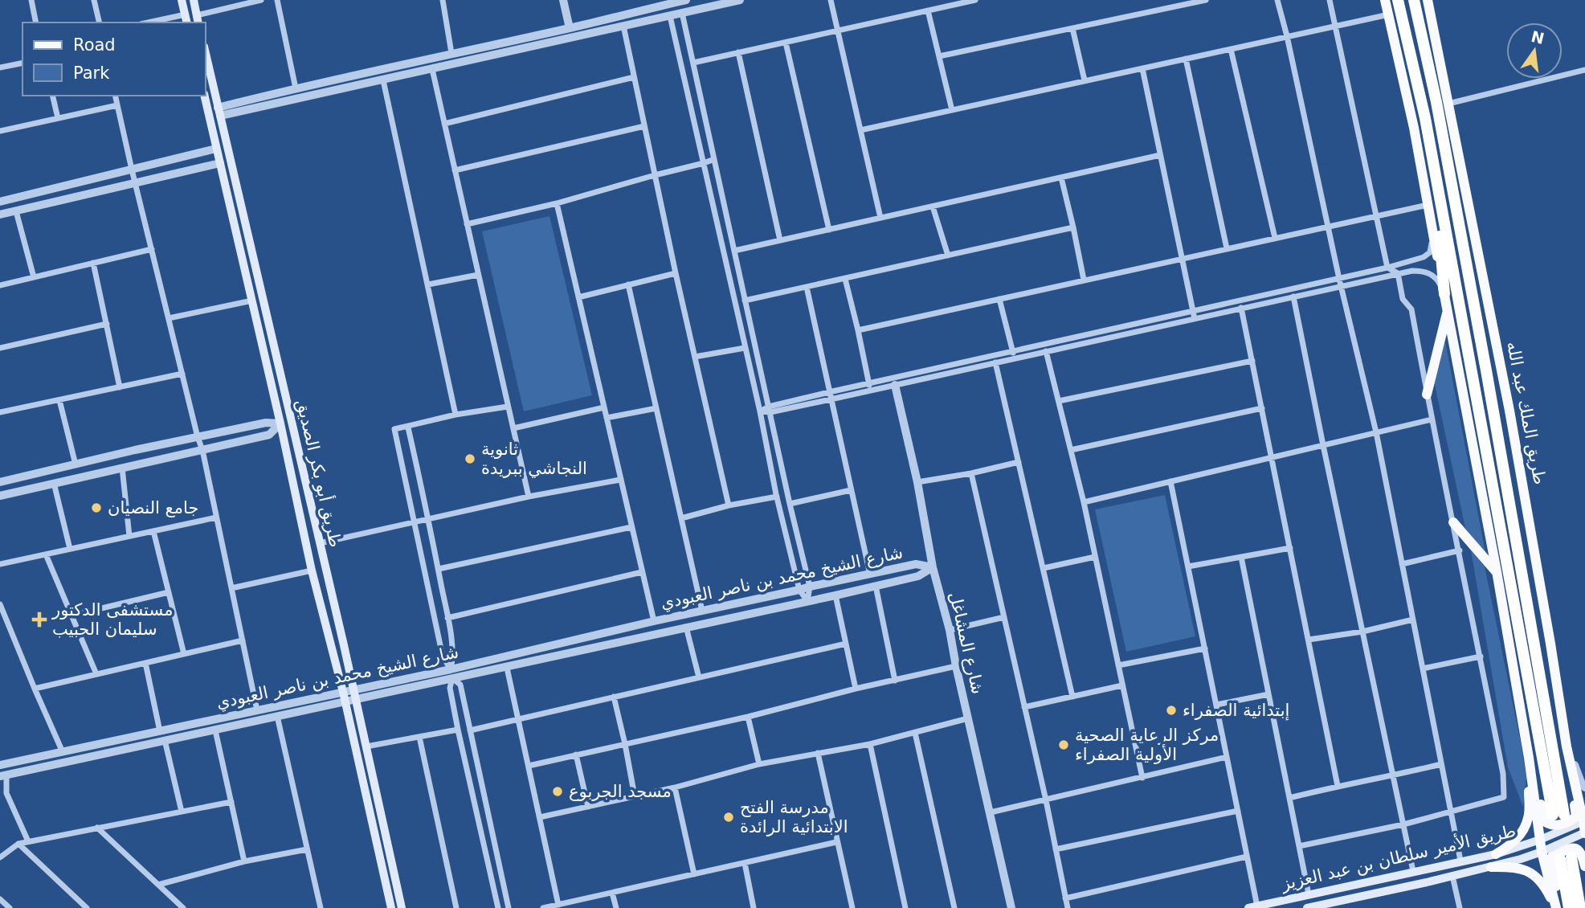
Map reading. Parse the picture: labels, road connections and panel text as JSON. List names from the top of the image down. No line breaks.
{"streets":{"highway":["طريق الملك عبد الله"],"main road":["طريق أبو بكر الصديق","طريق الأمير سلطان بن عبد العزيز"],"street":["شارع الشيخ محمد بن ناصر العبودي","شارع المشاغل"]},"crossings":[["طريق الملك عبد الله","طريق الأمير سلطان بن عبد العزيز"],["طريق أبو بكر الصديق","شارع الشيخ محمد بن ناصر العبودي"],["شارع الشيخ محمد بن ناصر العبودي","شارع المشاغل"]],"places":{"other":["ثانوية النجاشي ببريدة","جامع النصيان","إبتدائية الصفراء","مركز الرعاية الصحية الأولية الصفراء","مسجد الجربوع","مدرسة الفتح الابتدائية الرائدة"],"health":["مستشفى الدكتور سليمان الحبيب"]},"legend":["Road","Park"],"north":"top"}
